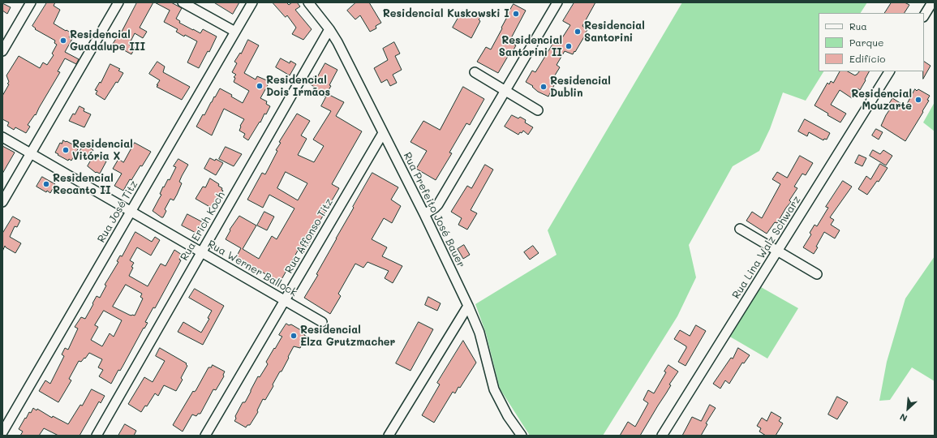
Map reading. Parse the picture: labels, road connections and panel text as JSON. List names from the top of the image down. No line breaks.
{"streets":{"street":["Rua Prefeito José Bauer","Rua José Titz","Rua Erich Koch","Rua Affonso Titz","Rua Lina Walz Schwarz","Rua Werner Ballock"]},"crossings":[["Rua Prefeito José Bauer","Rua Erich Koch"],["Rua Prefeito José Bauer","Rua Affonso Titz"],["Rua José Titz","Rua Werner Ballock"],["Rua Erich Koch","Rua Werner Ballock"],["Rua Affonso Titz","Rua Werner Ballock"]],"places":["Residencial Kuskowski I","Residencial Santorini","Residencial Guadalupe III","Residencial Santorini II","Residencial Dois Irmãos","Residencial Dublin","Residencial Mouzarte","Residencial Vitória X","Residencial Recanto II","Residencial Elza Grutzmacher"],"legend":["Rua","Parque","Edifício"],"north":"bottom left"}
